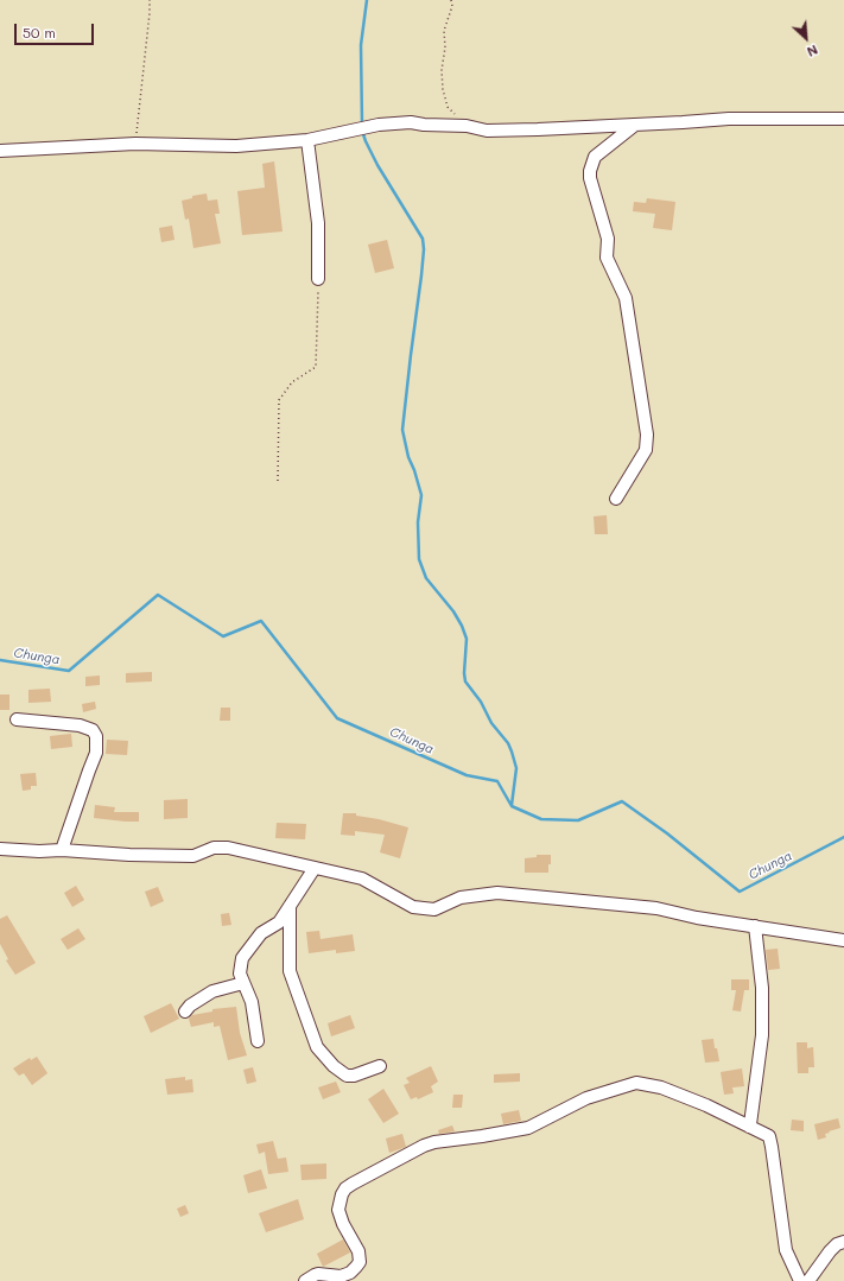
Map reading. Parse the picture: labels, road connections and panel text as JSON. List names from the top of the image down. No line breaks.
{"water":["Chunga"],"scale_bar":"50 m","north":"bottom right"}
